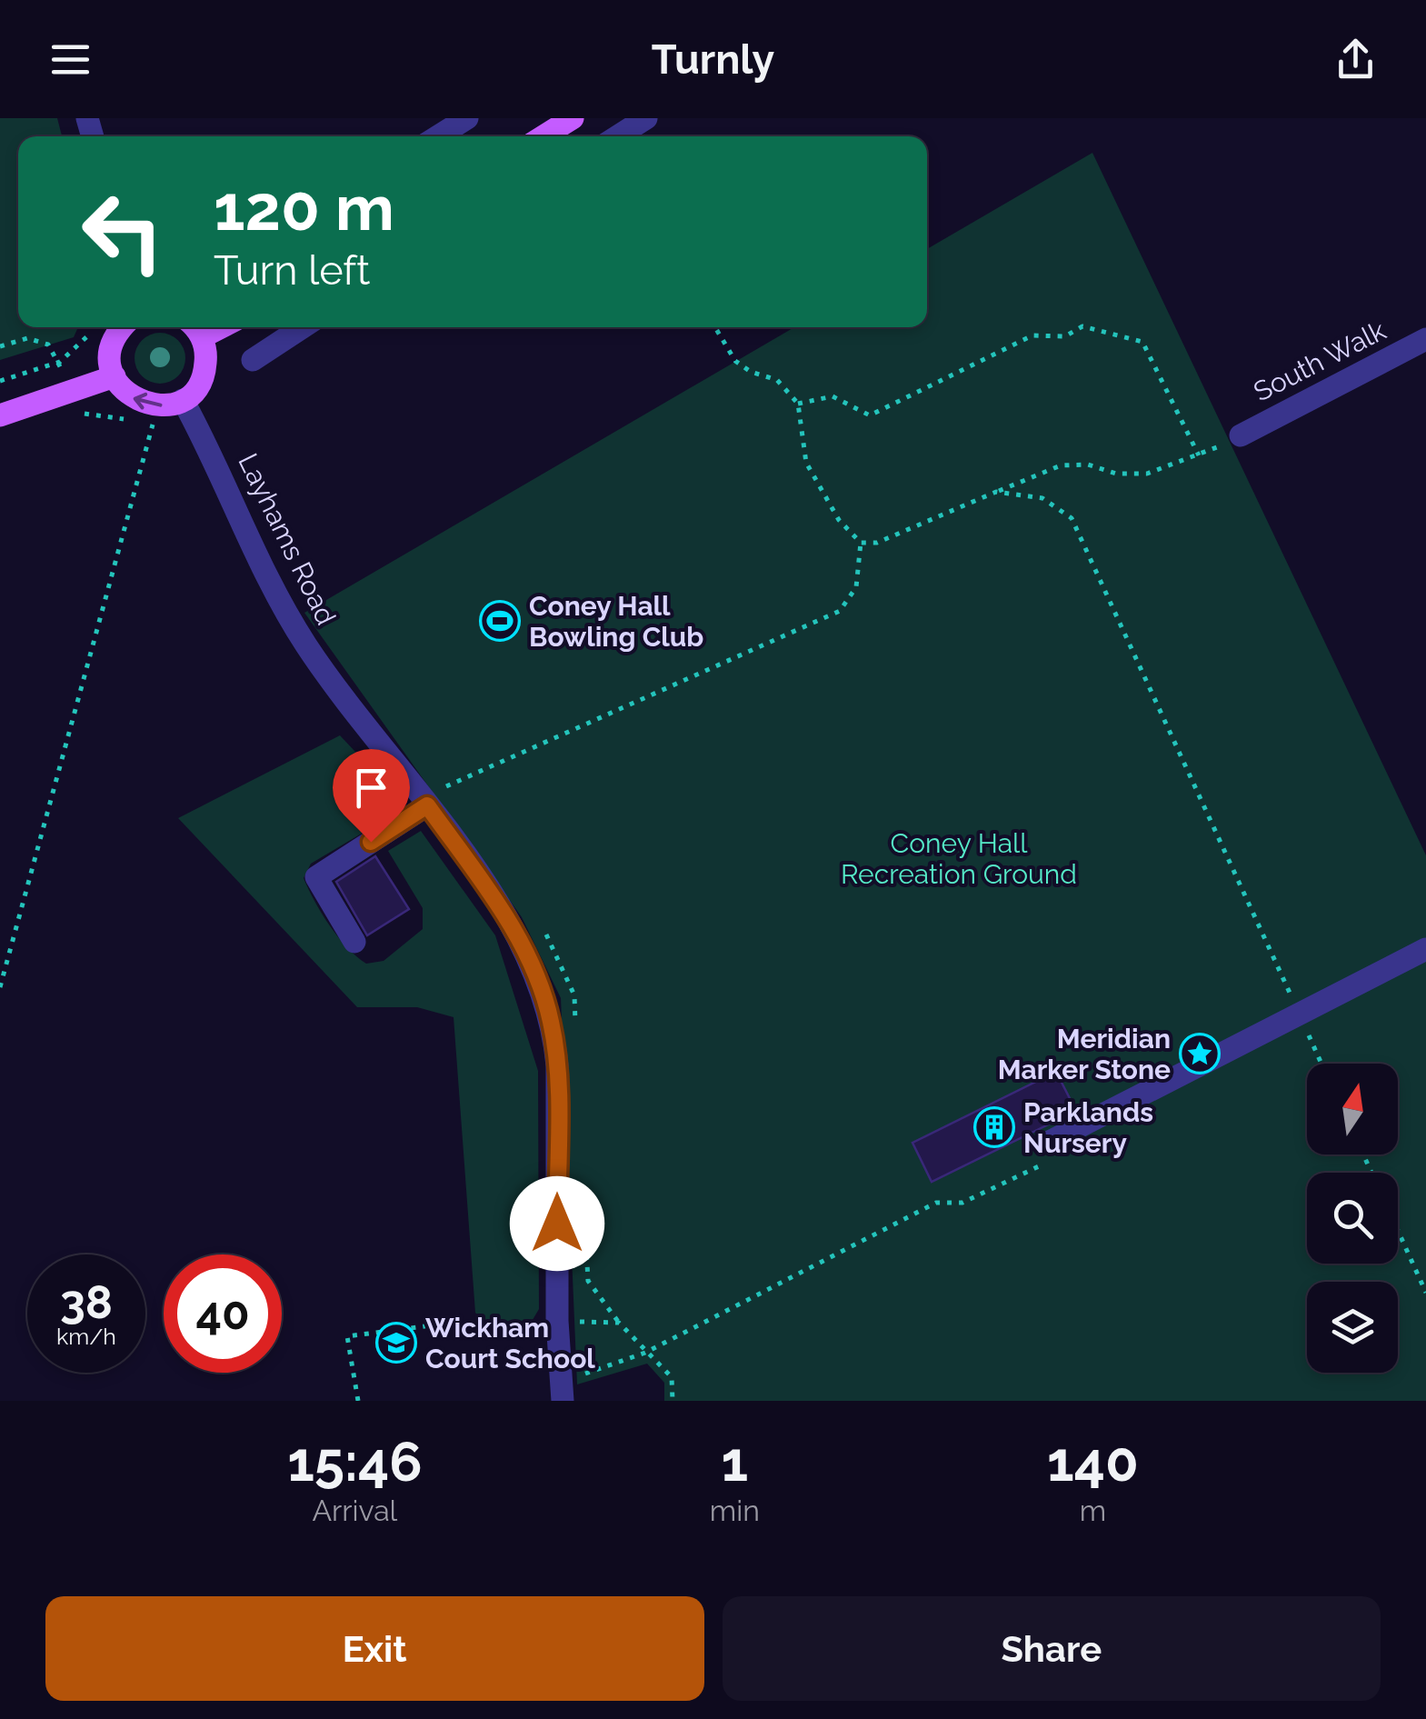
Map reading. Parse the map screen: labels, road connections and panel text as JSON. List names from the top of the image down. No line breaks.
{"streets":{"street":["South Walk","Layhams Road"]},"parks":["Coney Hall Recreation Ground"],"places":{"sports":["Coney Hall Bowling Club"],"place":["Meridian Marker Stone"],"building":["Parklands Nursery"],"school or university":["Wickham Court School"]},"north":"top","page":{"header":"Turnly","turn":["120 m","Turn left"],"speed":"38 km/h","limit":"40","eta":["15:46","Arrival","1","min","140","m"],"buttons":["Exit","Share"]}}
